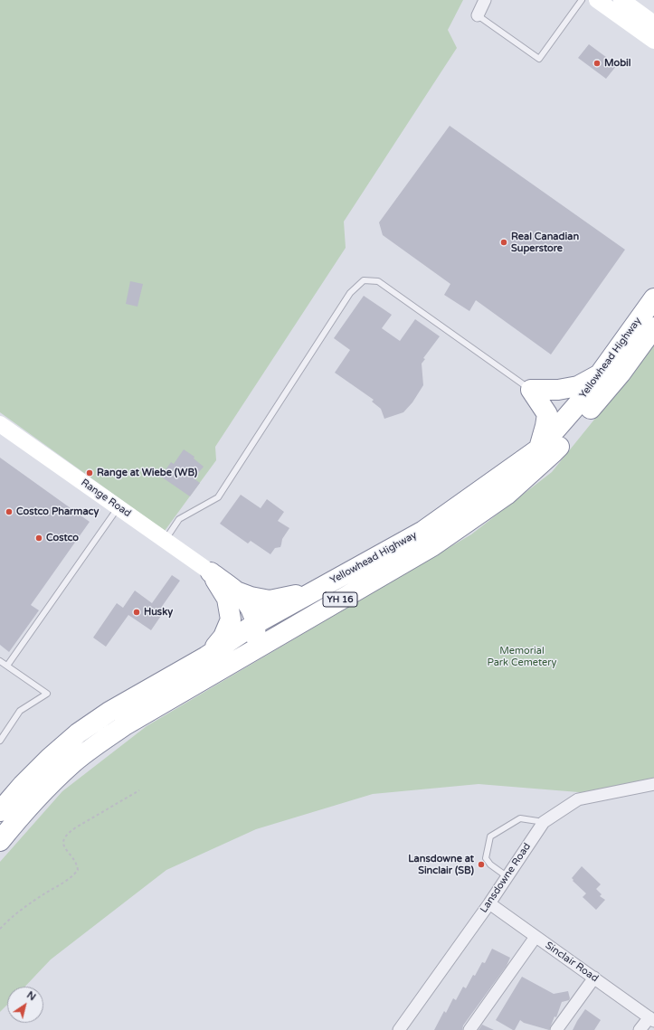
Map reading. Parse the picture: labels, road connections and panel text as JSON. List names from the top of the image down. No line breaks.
{"streets":{"highway":["Yellowhead Highway","YH 16"],"street":["Range Road","Lansdowne Road","Sinclair Road"]},"crossings":[["Lansdowne Road","Sinclair Road"]],"parks":["Memorial Park Cemetery"],"places":["Mobil","Real Canadian Superstore","Range at Wiebe (WB)","Costco Pharmacy","Costco","Husky","Lansdowne at Sinclair (SB)"],"north":"top right"}
